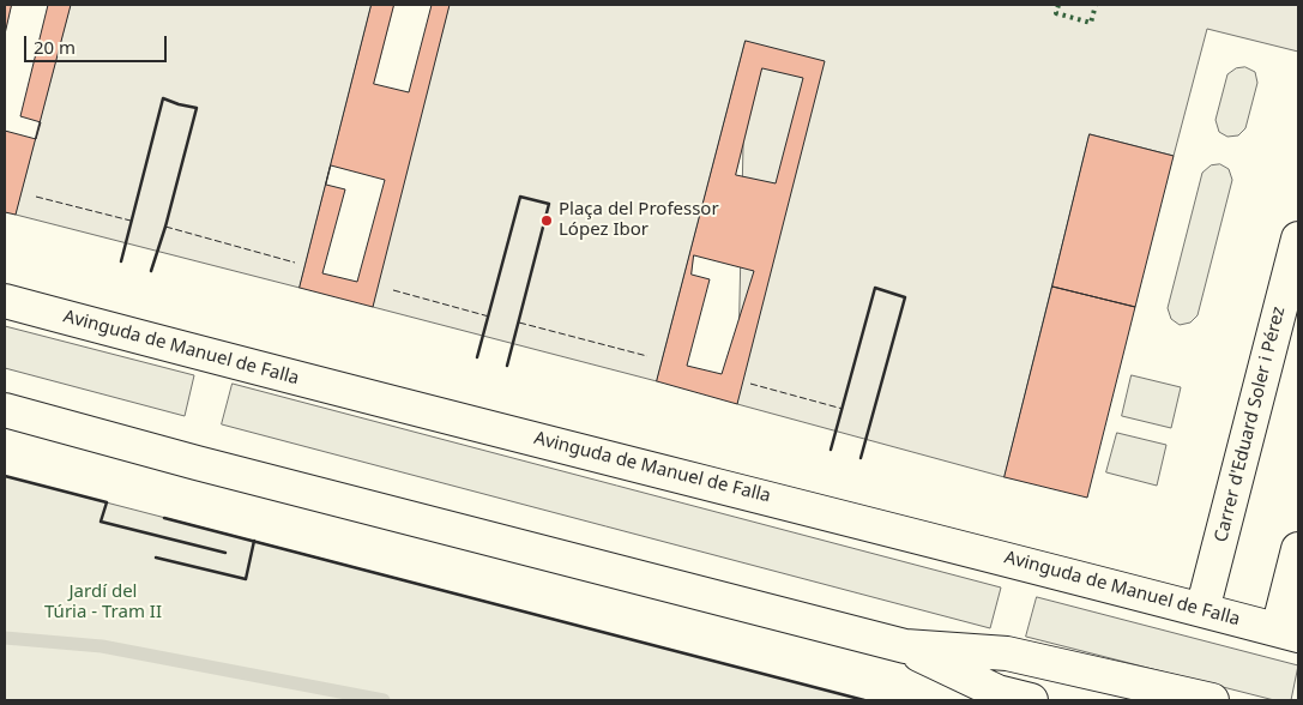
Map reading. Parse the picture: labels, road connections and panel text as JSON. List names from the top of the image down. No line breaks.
{"streets":{"street":["Avinguda de Manuel de Falla","Carrer d'Eduard Soler i Pérez"]},"crossings":[["Avinguda de Manuel de Falla","Carrer d'Eduard Soler i Pérez"]],"parks":["Jardí del Túria - Tram II"],"places":["Plaça del Professor López Ibor"],"scale_bar":"20 m"}
